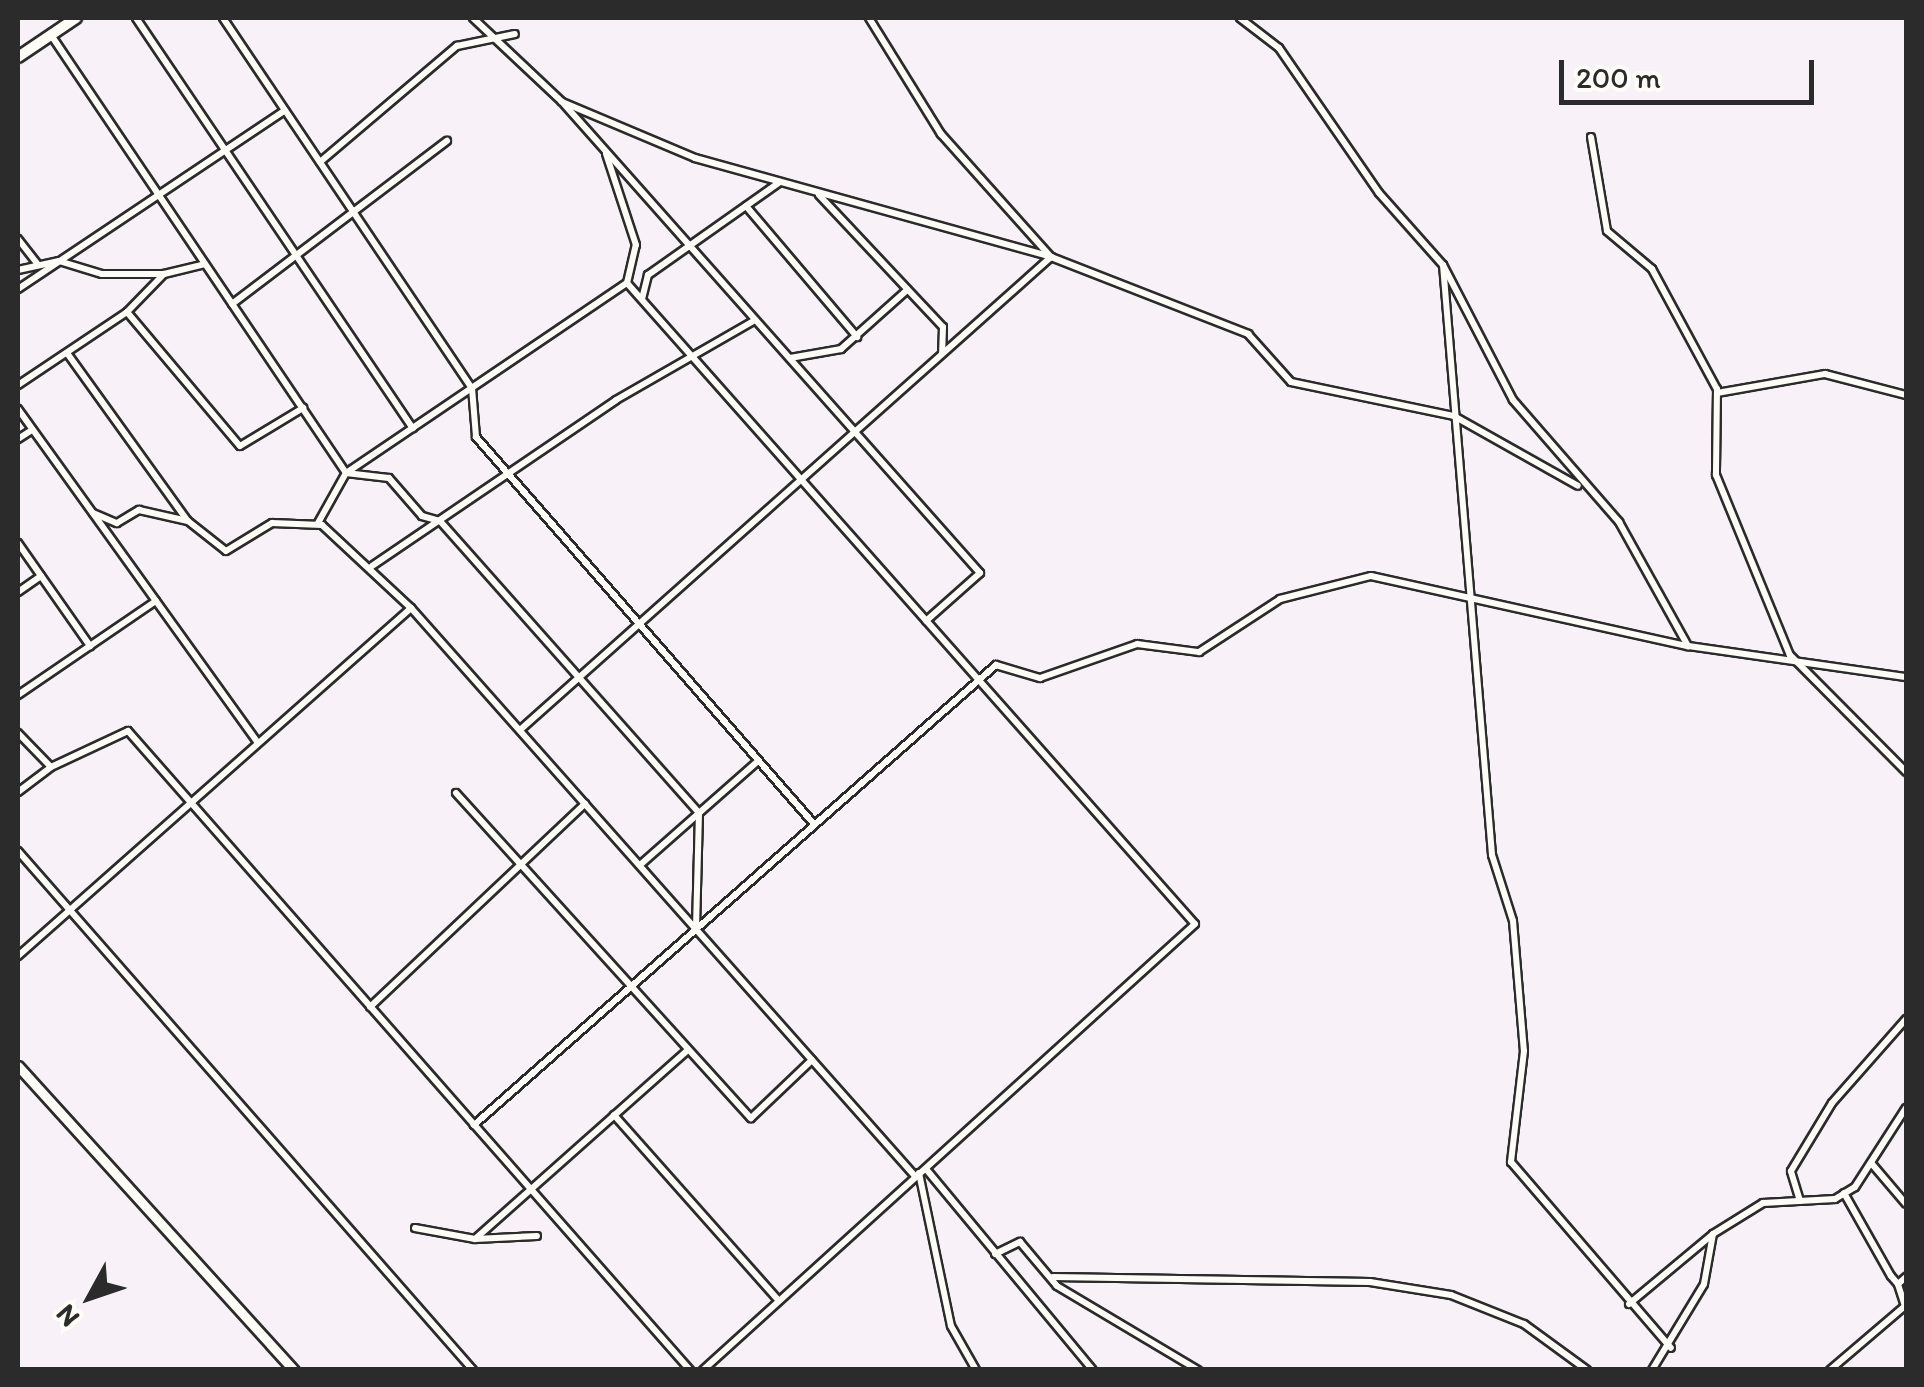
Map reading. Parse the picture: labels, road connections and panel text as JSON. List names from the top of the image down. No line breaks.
{"scale_bar":"200 m","north":"bottom left"}
